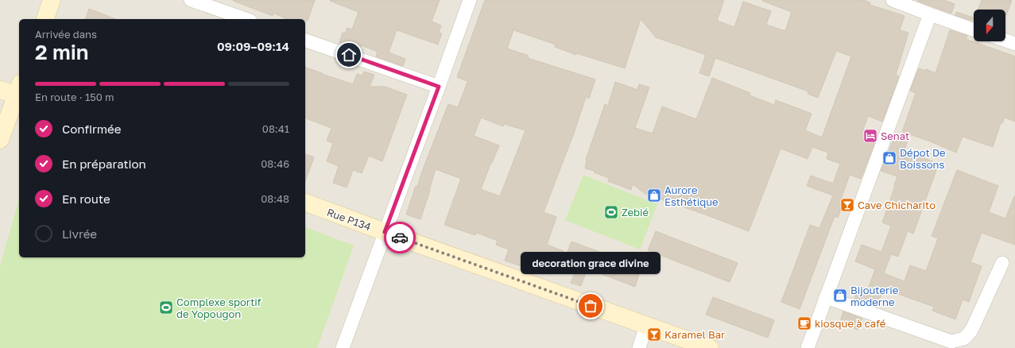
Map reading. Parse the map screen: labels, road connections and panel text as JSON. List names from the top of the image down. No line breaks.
{"streets":{"street":["Rue P134"]},"places":{"hotel":["Senat"],"shop":["Dépot De Boissons","Aurore Esthétique","Bijouterie moderne"],"bar":["Cave Chicharito","Karamel Bar"],"sports":["Zebié","Complexe sportif de Yopougon"],"other":["decoration grace divine"],"cafe":["kiosque à café"]},"north":"bottom","page":{"heading":["2 min","Arrivée dans","09:09–09:14"],"bar":"En route · 150 m","list":[["Confirmée","08:41"],["En préparation","08:46"],["En route","08:48"],"Livrée"],"bubble":"decoration grace divine"}}
